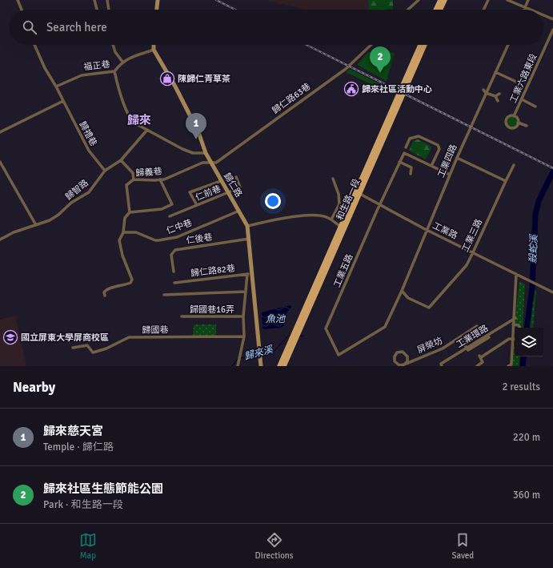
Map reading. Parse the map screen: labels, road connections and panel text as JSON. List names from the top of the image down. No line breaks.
{"streets":{"main road":["和生路一段"],"street":["福正巷","工業六路東段","歸仁路63巷","歸禮巷","工業四路","歸義巷","歸仁路","歸智路","仁前巷","仁中巷","工業路","工業三路","仁後巷","歸仁路82巷","工業五路","歸國巷16弄","歸國巷","工業環路","屏榮坊"]},"crossings":[["福正巷","歸禮巷"],["福正巷","歸仁路"],["歸仁路63巷","歸義巷"],["歸仁路63巷","歸仁路"],["歸禮巷","歸智路"],["工業四路","工業路"],["工業四路","工業三路"],["工業四路","工業五路"],["歸義巷","歸仁路"],["歸義巷","仁中巷"],["歸仁路","仁前巷"],["歸仁路","仁中巷"],["歸仁路","仁後巷"],["歸仁路","歸仁路82巷"],["和生路一段","工業路"],["工業路","工業三路"],["工業路","工業五路"],["工業三路","工業五路"]],"districts":["歸來"],"water":["殺蛇溪","魚池","歸來溪"],"places":{"shop":["陳歸仁青草茶"],"public building":["歸來社區活動中心"],"school or university":["國立屏東大學屏商校區"]},"page":{"search":"Search here","pins":["2","1"],"heading":["Nearby","2 results"],"list":[{"mark":"1","name":"歸來慈天宮","note":"Temple · 歸仁路","value":"220 m"},{"mark":"2","name":"歸來社區生態節能公園","note":"Park · 和生路一段","value":"360 m"}],"nav":["Map","Directions","Saved"]}}
